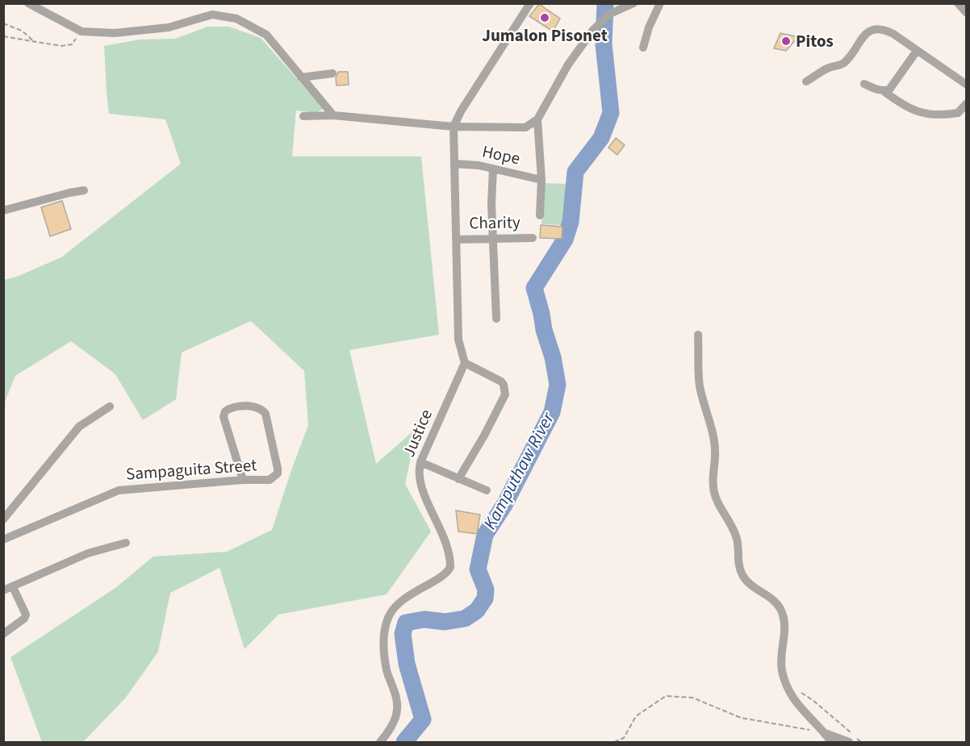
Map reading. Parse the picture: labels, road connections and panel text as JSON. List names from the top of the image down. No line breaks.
{"streets":{"street":["Hope","Charity","Justice","Sampaguita Street"]},"water":["Kamputhaw River"],"places":["Jumalon Pisonet","Pitos"]}
